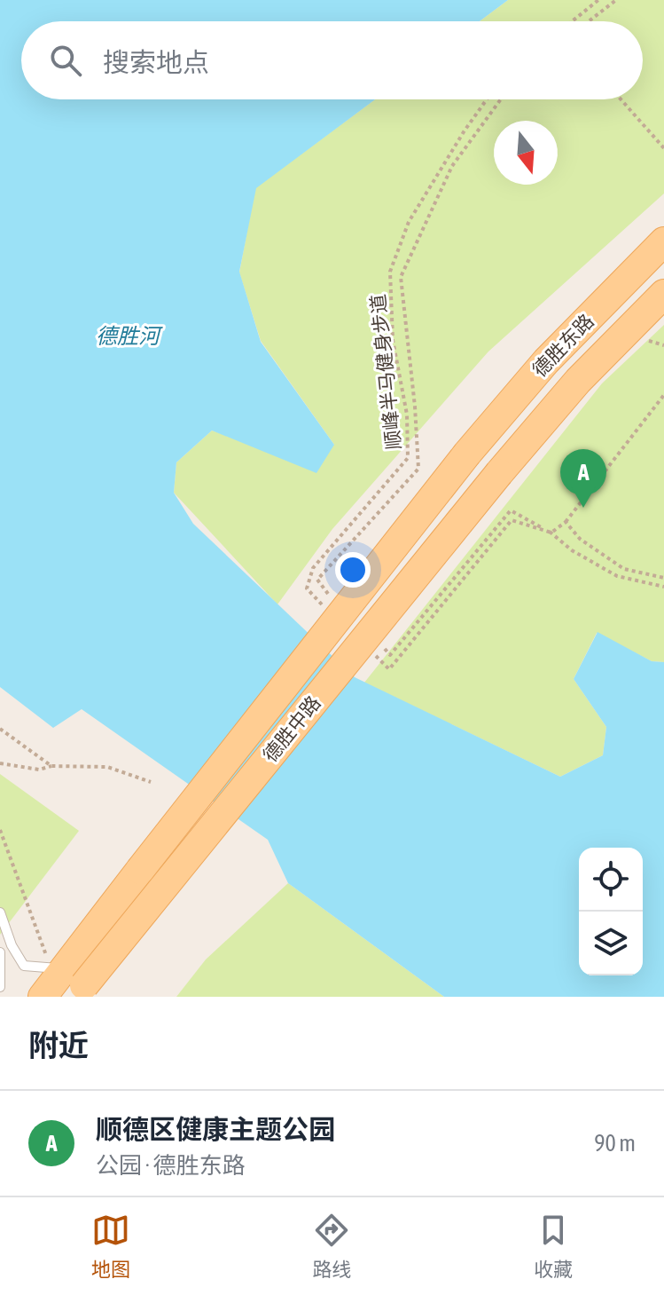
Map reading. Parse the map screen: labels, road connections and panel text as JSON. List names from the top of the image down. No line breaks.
{"streets":{"main road":["德胜东路","德胜中路"],"path":["顺峰半马健身步道"]},"crossings":[["德胜东路","德胜中路"]],"water":["德胜河"],"north":"bottom","page":{"search":"搜索地点","pins":"A","heading":"附近","list":[{"mark":"A","name":"顺德区健康主题公园","note":"公园 · 德胜东路","value":"90 m"}],"nav":["地图","路线","收藏"]}}
